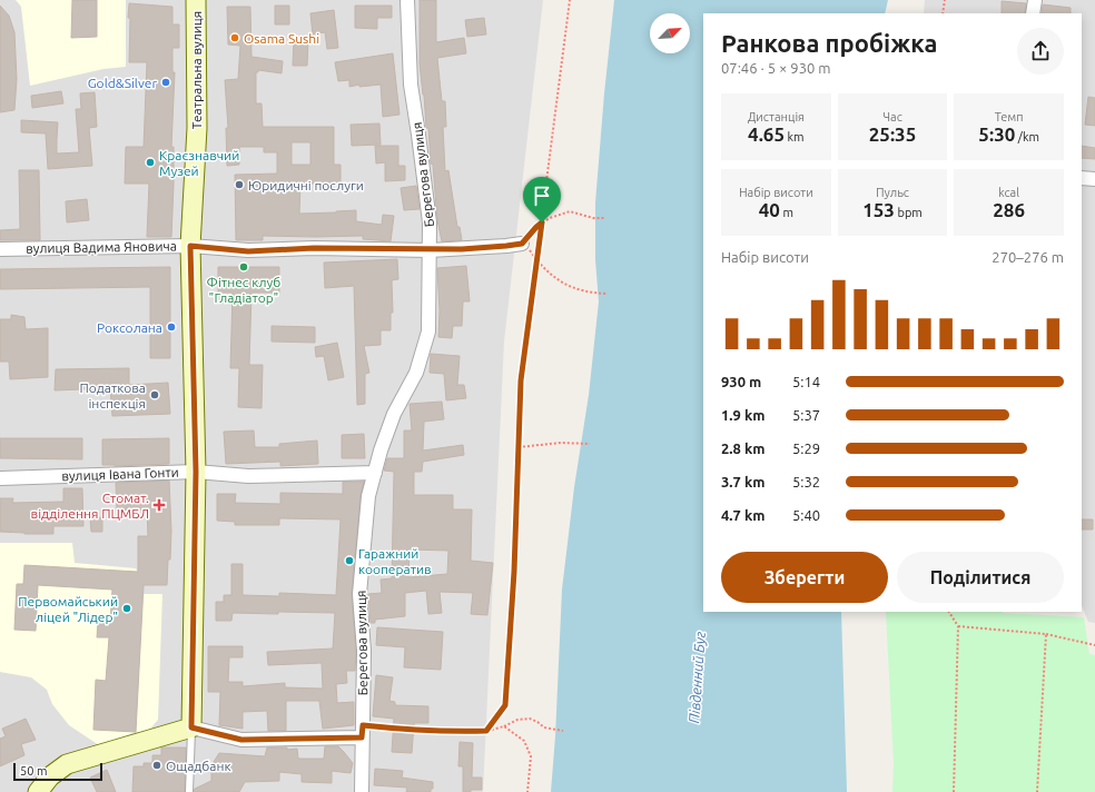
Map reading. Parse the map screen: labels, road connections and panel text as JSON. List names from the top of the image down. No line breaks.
{"streets":{"street":["Театральна вулиця","Берегова вулиця","вулиця Вадима Яновича","вулиця Івана Гонти"]},"crossings":[["Театральна вулиця","вулиця Вадима Яновича"],["Театральна вулиця","вулиця Івана Гонти"],["Берегова вулиця","вулиця Вадима Яновича"],["Берегова вулиця","вулиця Івана Гонти"]],"water":["Південний Буг"],"places":{"other":["Osama Sushi","Gold&Silver","Краєзнавчий Музей","Юридичні послуги","Фітнес клуб \"Гладіатор\"","Роксолана","Податкова інспекція","Гаражний кооператив","Первомайський ліцей \"Лідер\"","Ощадбанк"],"health":["Стомат. відділення ПЦМБЛ"]},"scale_bar":"50 m","north":"top right","page":{"heading":["Ранкова пробіжка","07:46 · 5 × 930 m"],"stats":[["Дистанція","4.65 km"],["Час","25:35"],["Темп","5:30 /km"],["Набір висоти","40 m"],["Пульс","153 bpm"],["kcal","286"]],"chart":["Набір висоти","270–276 m"],"list":[{"name":"930 m","note":"5:14"},{"name":"1.9 km","note":"5:37"},{"name":"2.8 km","note":"5:29"},{"name":"3.7 km","note":"5:32"},{"name":"4.7 km","note":"5:40"}],"buttons":["Зберегти","Поділитися"],"scale":"50 m"}}
